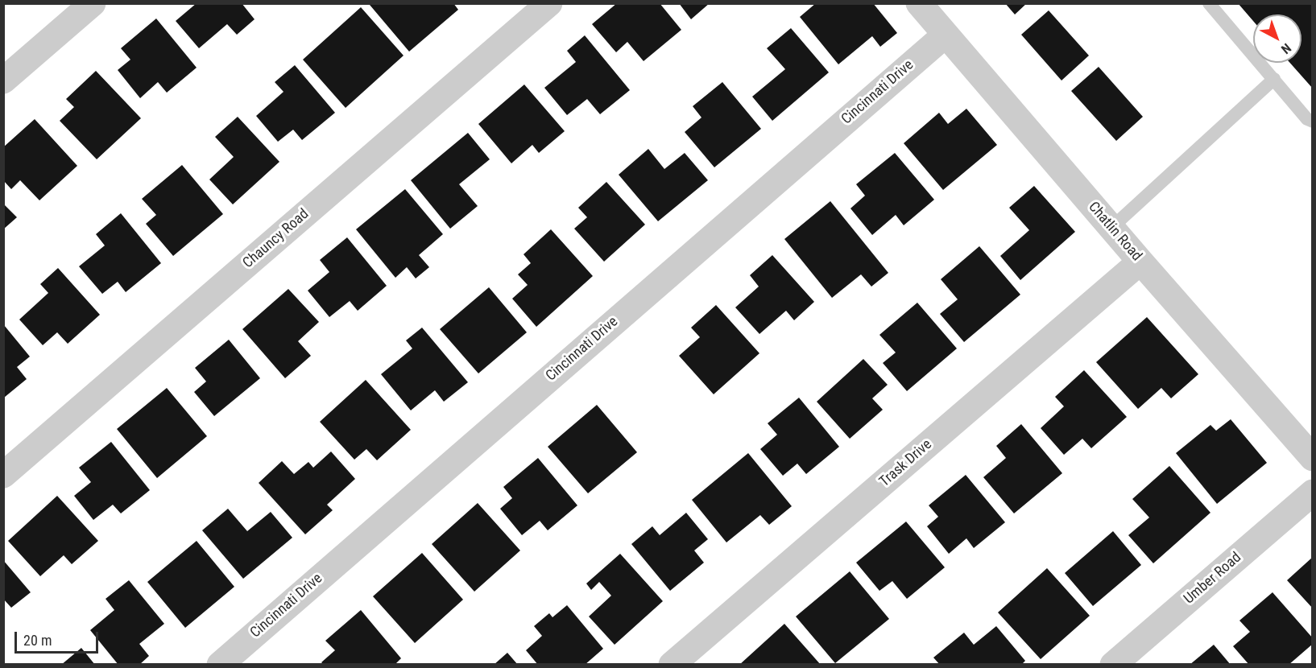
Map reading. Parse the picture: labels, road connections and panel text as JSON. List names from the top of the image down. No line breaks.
{"streets":{"street":["Cincinnati Drive","Chatlin Road","Chauncy Road","Trask Drive","Umber Road"]},"crossings":[["Cincinnati Drive","Chatlin Road"],["Chatlin Road","Trask Drive"]],"scale_bar":"20 m","north":"bottom right"}
